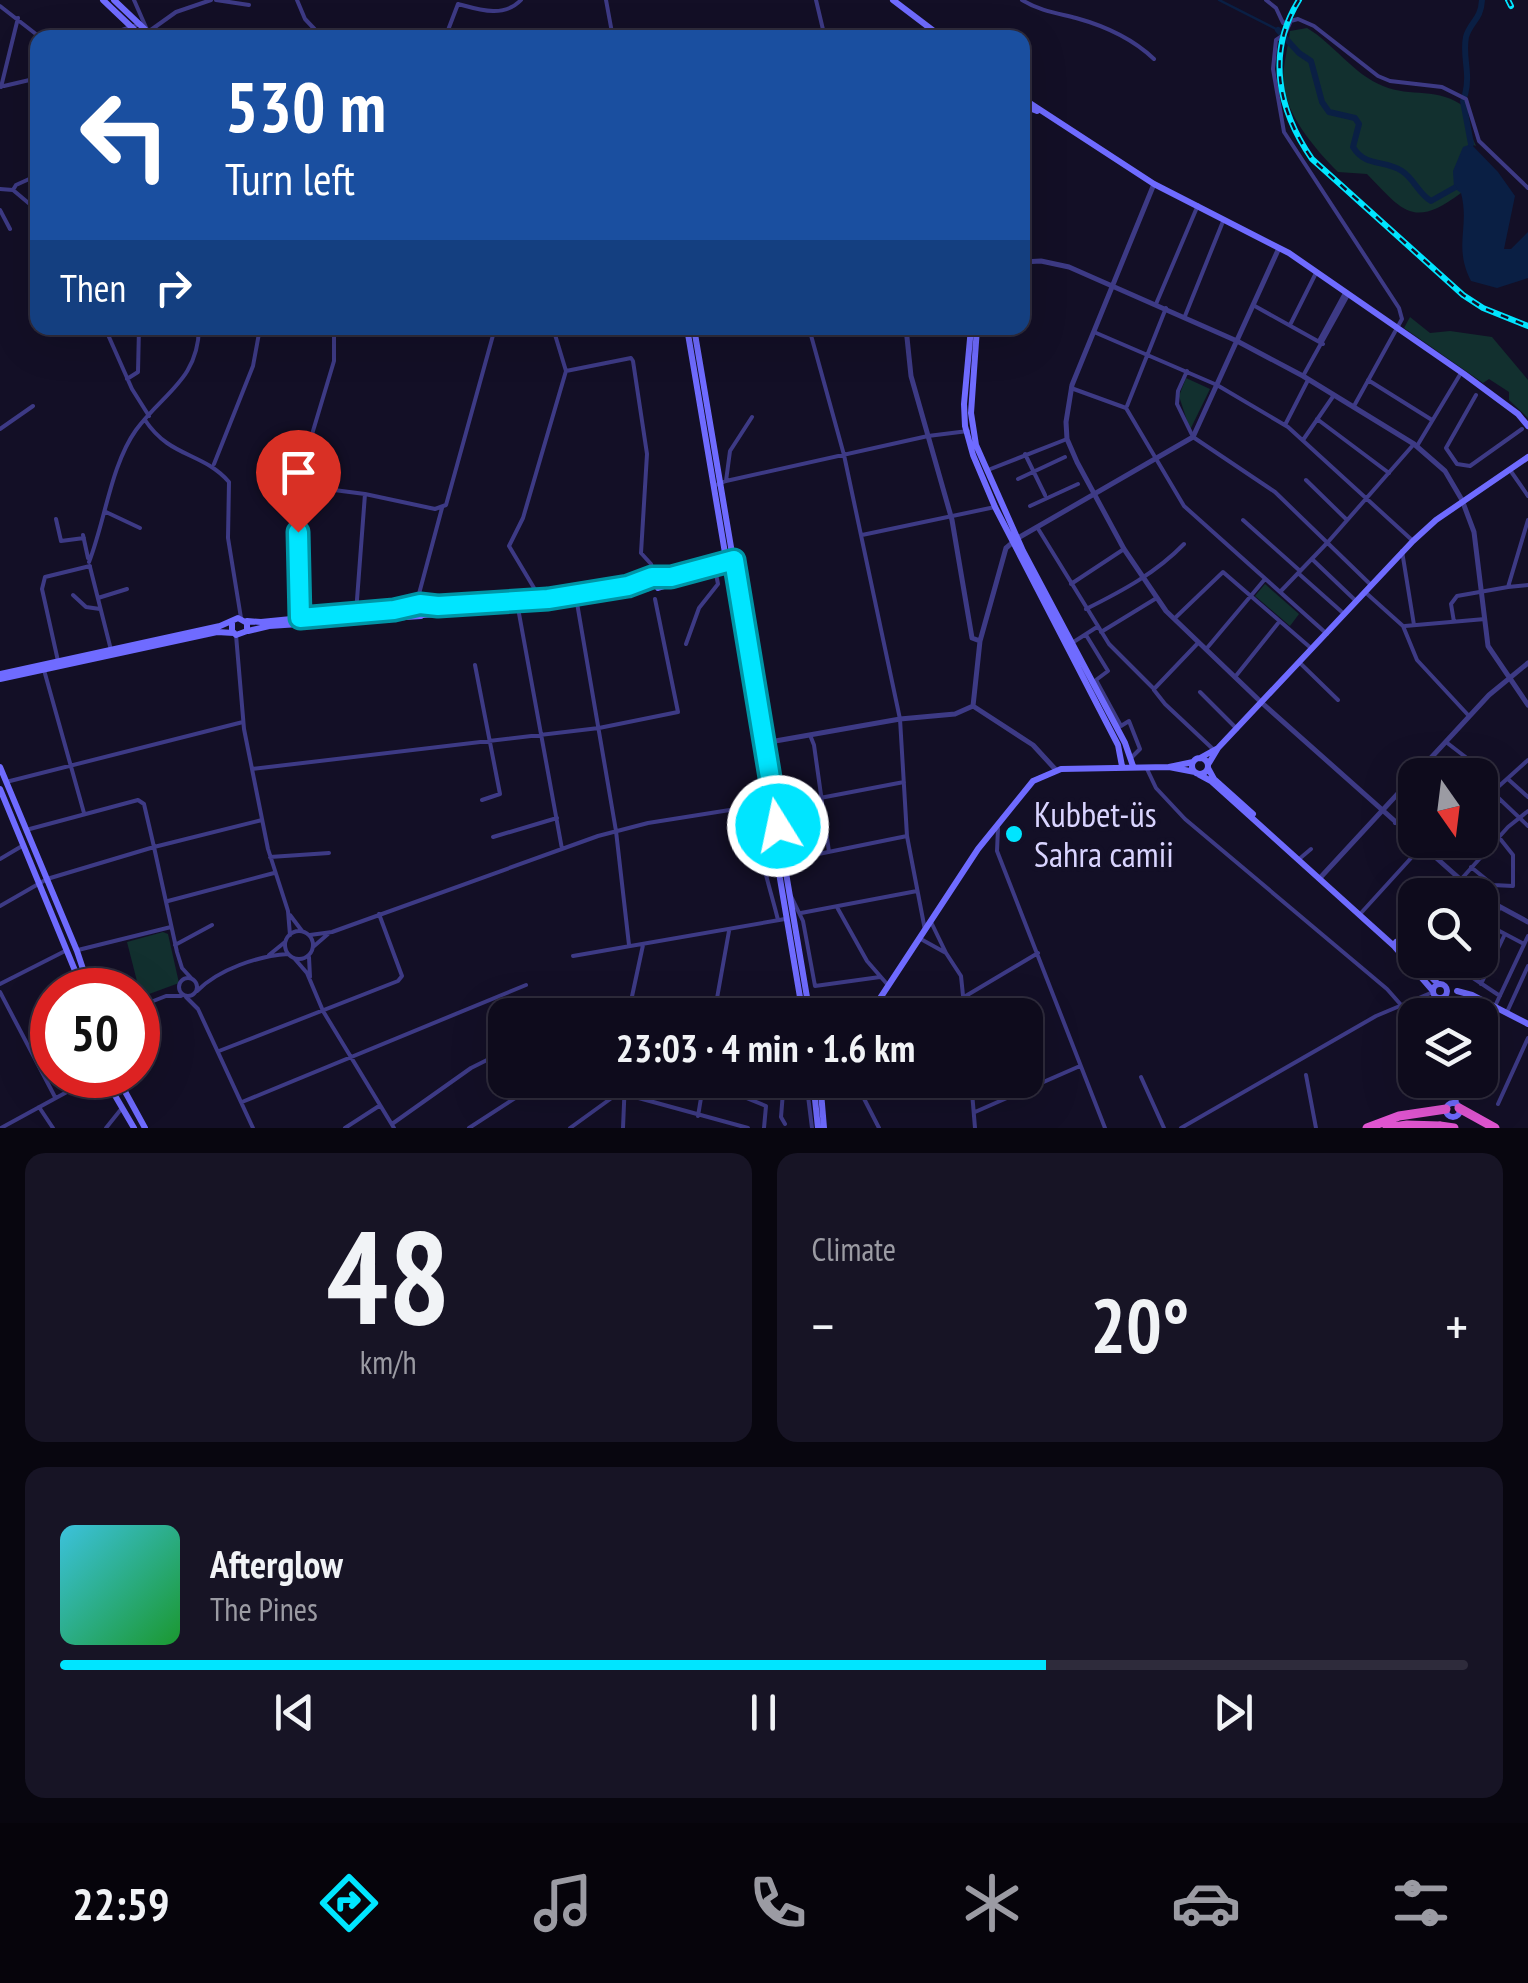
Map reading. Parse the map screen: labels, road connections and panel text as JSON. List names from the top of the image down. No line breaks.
{"places":["Kubbet-üs Sahra camii"],"north":"bottom","page":{"turn":["530 m","Turn left"],"then":"Then","limit":"50","trip":"23:03 · 4 min · 1.6 km","tile":[["48","km/h"],"Climate"],"heat":["−","20°","+"],"song":["Afterglow","The Pines"],"tabs":"22:59"}}
